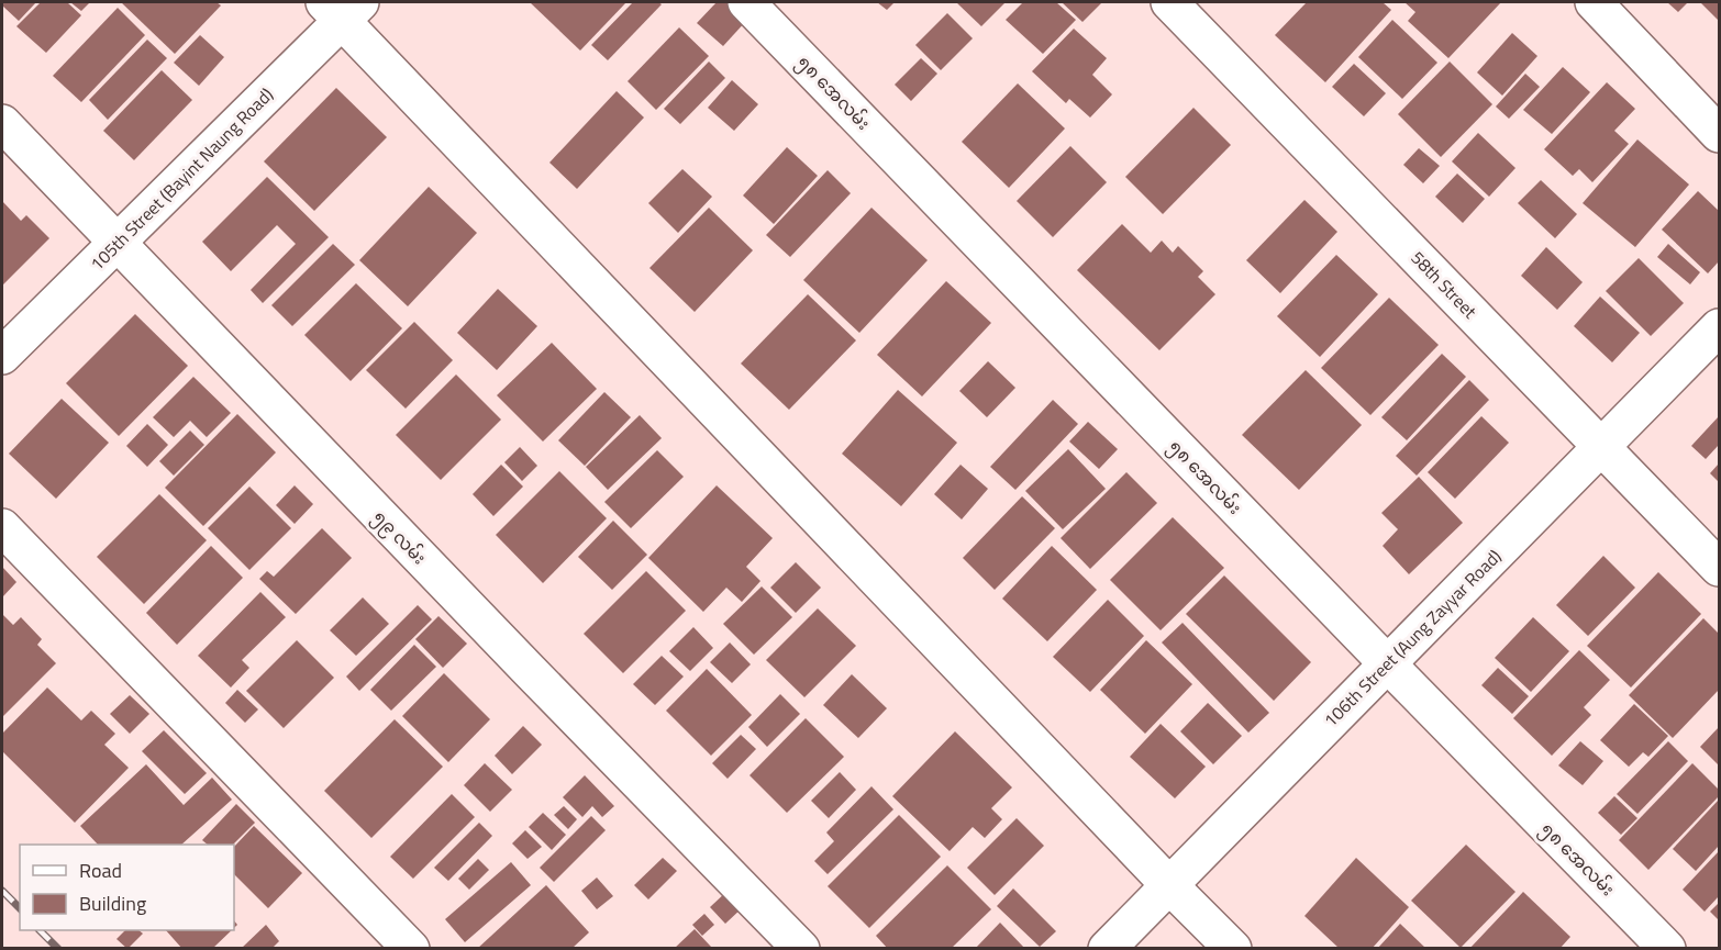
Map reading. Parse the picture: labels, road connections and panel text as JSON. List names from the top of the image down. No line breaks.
{"streets":{"street":["၅၈ အေလမ်း","105th Street (Bayint Naung Road)","58th Street","၅၉ လမ်း","106th Street (Aung Zayyar Road)"]},"crossings":[["၅၈ အေလမ်း","106th Street (Aung Zayyar Road)"],["105th Street (Bayint Naung Road)","၅၉ လမ်း"],["58th Street","106th Street (Aung Zayyar Road)"]],"legend":["Road","Building"]}
